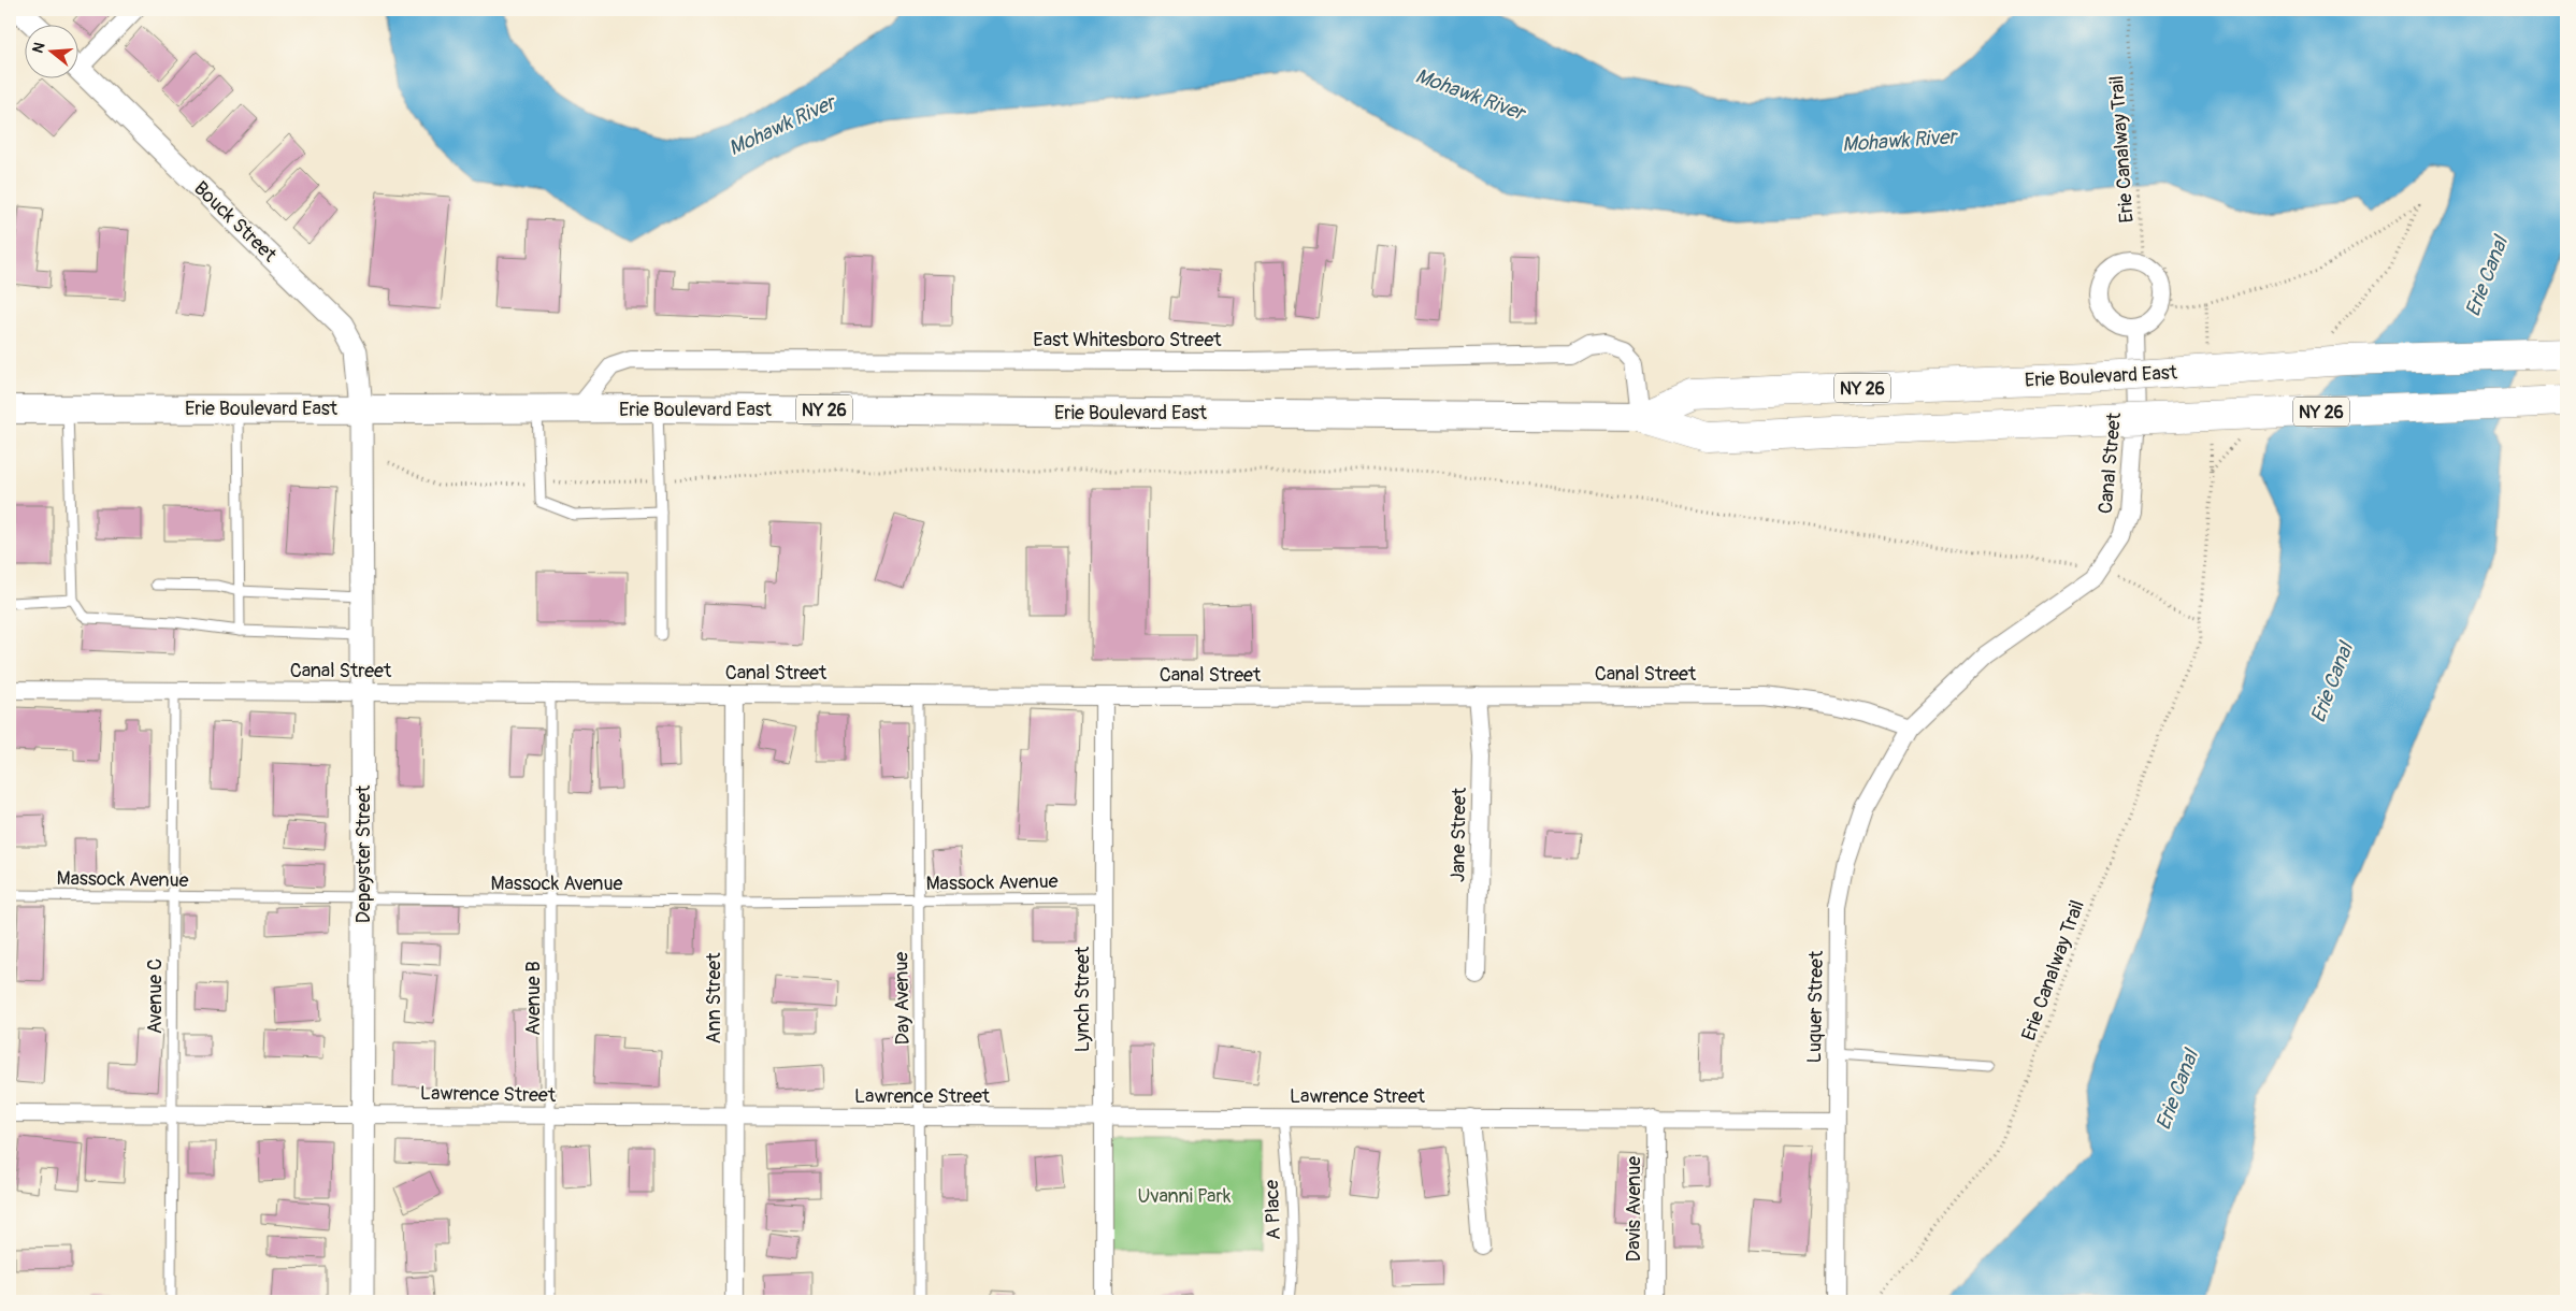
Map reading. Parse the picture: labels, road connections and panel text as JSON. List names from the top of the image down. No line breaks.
{"streets":{"highway":["Erie Boulevard East","NY 26"],"street":["Bouck Street","East Whitesboro Street","Canal Street","Jane Street","Depeyster Street","Ann Street","Lynch Street","Luquer Street","Lawrence Street","Davis Avenue"],"lane":["Massock Avenue","Avenue C","Avenue B","Day Avenue","A Place"],"path":["Erie Canalway Trail"]},"crossings":[["Erie Canalway Trail","Canal Street"],["Bouck Street","Erie Boulevard East"],["Bouck Street","Depeyster Street"],["East Whitesboro Street","Erie Boulevard East"],["Erie Boulevard East","Depeyster Street"],["Canal Street","Jane Street"],["Canal Street","Depeyster Street"],["Canal Street","Avenue C"],["Canal Street","Avenue B"],["Canal Street","Ann Street"],["Canal Street","Day Avenue"],["Canal Street","Lynch Street"],["Canal Street","Luquer Street"],["Depeyster Street","Massock Avenue"],["Depeyster Street","Lawrence Street"],["Massock Avenue","Avenue C"],["Massock Avenue","Avenue B"],["Massock Avenue","Ann Street"],["Massock Avenue","Day Avenue"],["Massock Avenue","Lynch Street"],["Avenue C","Lawrence Street"],["Avenue B","Lawrence Street"],["Ann Street","Lawrence Street"],["Day Avenue","Lawrence Street"],["Lynch Street","Lawrence Street"],["Luquer Street","Lawrence Street"],["Lawrence Street","Davis Avenue"],["Lawrence Street","A Place"]],"water":["Mohawk River","Erie Canal"],"parks":["Uvanni Park"],"north":"left"}
